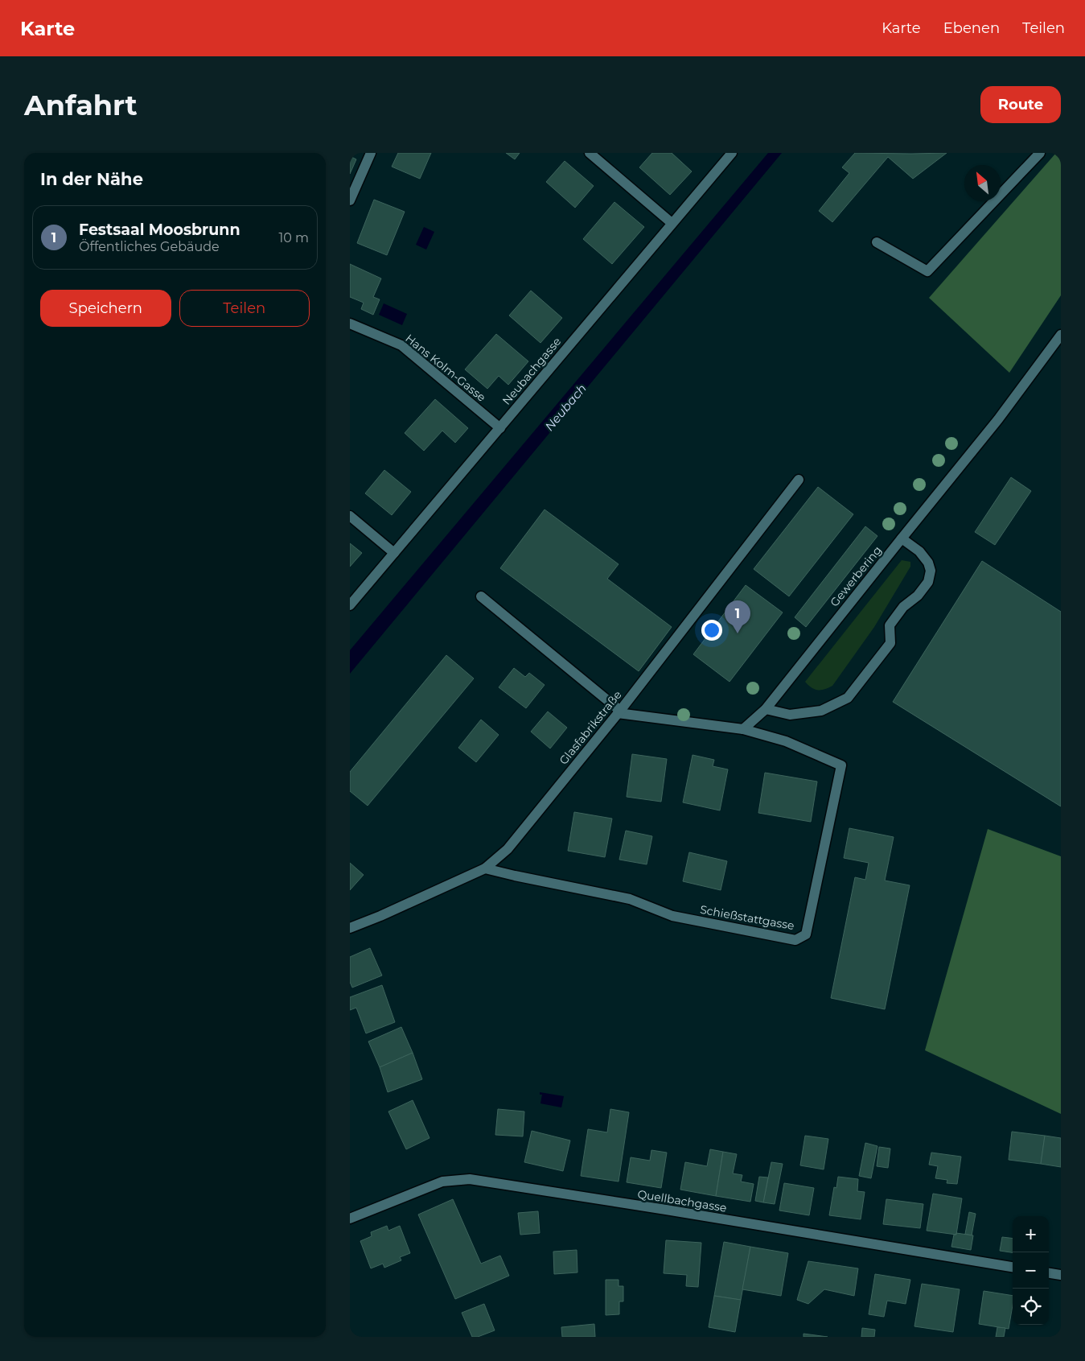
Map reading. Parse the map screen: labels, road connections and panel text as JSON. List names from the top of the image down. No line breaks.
{"streets":{"street":["Hans Kolm-Gasse","Neubachgasse","Gewerbering","Glasfabrikstraße","Schießstattgasse","Quellbachgasse"]},"crossings":[["Hans Kolm-Gasse","Neubachgasse"],["Gewerbering","Schießstattgasse"],["Glasfabrikstraße","Schießstattgasse"]],"water":["Neubach"],"north":"top left","page":{"header":"Karte","nav":["Karte","Ebenen","Teilen"],"buttons":["Route",["Speichern","Teilen"]],"title":"Anfahrt","heading":"In der Nähe","list":[{"mark":"1","name":"Festsaal Moosbrunn","note":"Öffentliches Gebäude","value":"10 m"}],"pins":"1","map_buttons":["+","−"]}}
